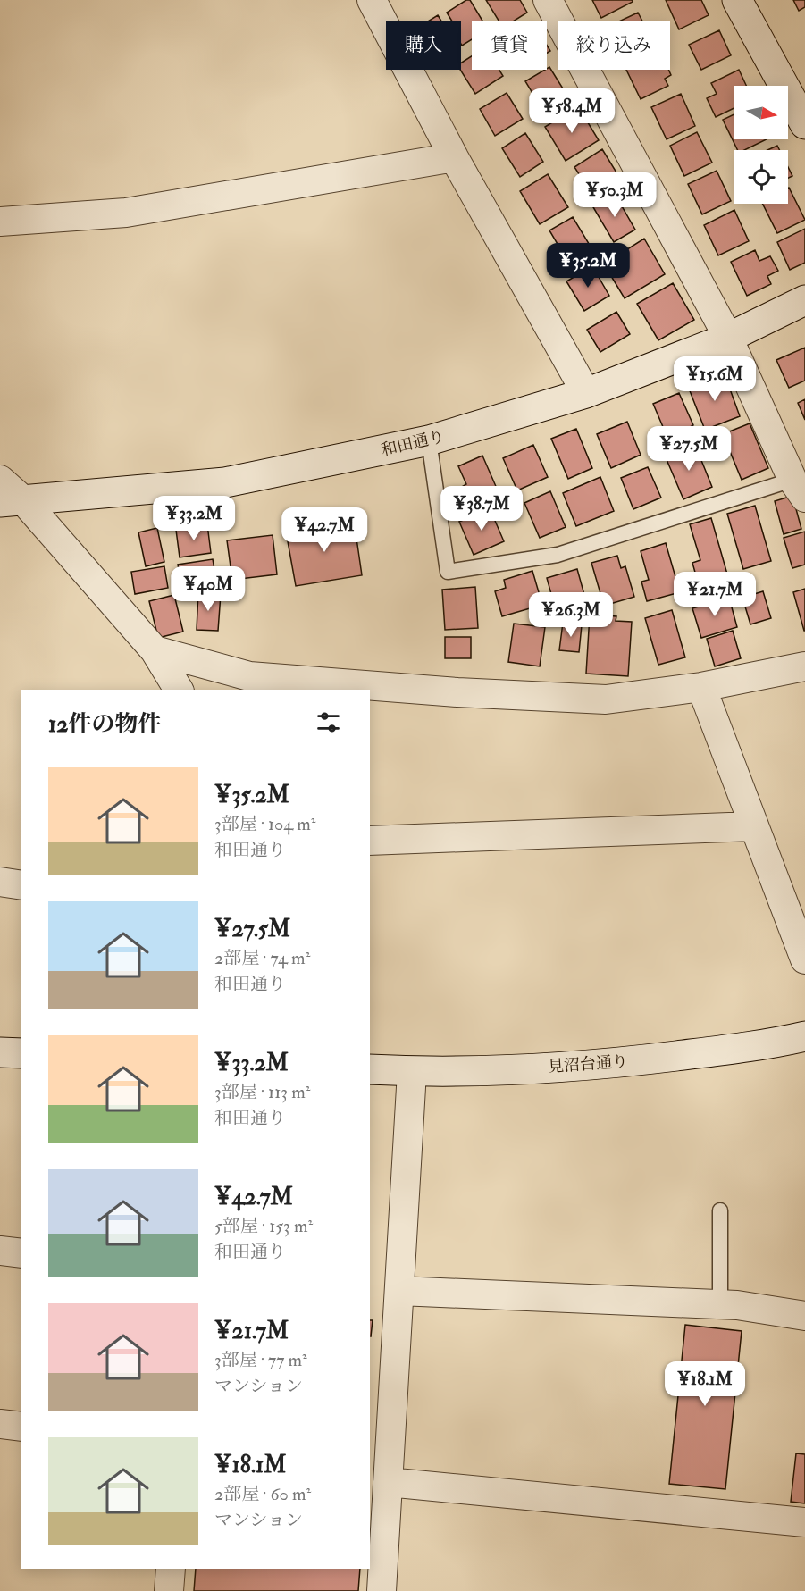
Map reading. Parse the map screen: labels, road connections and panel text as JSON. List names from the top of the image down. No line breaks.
{"streets":{"street":["和田通り","見沼台通り"]},"north":"right","page":{"chip":["購入","賃貸","絞り込み"],"price":["¥58.4M","¥50.3M","¥35.2M","¥15.6M","¥27.5M","¥38.7M","¥33.2M","¥42.7M","¥40M","¥21.7M","¥26.3M","¥18.1M"],"heading":"12件の物件","list":[{"name":"¥35.2M","note":"3部屋 · 104 m² · 和田通り"},{"name":"¥27.5M","note":"2部屋 · 74 m² · 和田通り"},{"name":"¥33.2M","note":"3部屋 · 113 m² · 和田通り"},{"name":"¥42.7M","note":"5部屋 · 153 m² · 和田通り"},{"name":"¥21.7M","note":"3部屋 · 77 m² · マンション"},{"name":"¥18.1M","note":"2部屋 · 60 m² · マンション"}]}}
